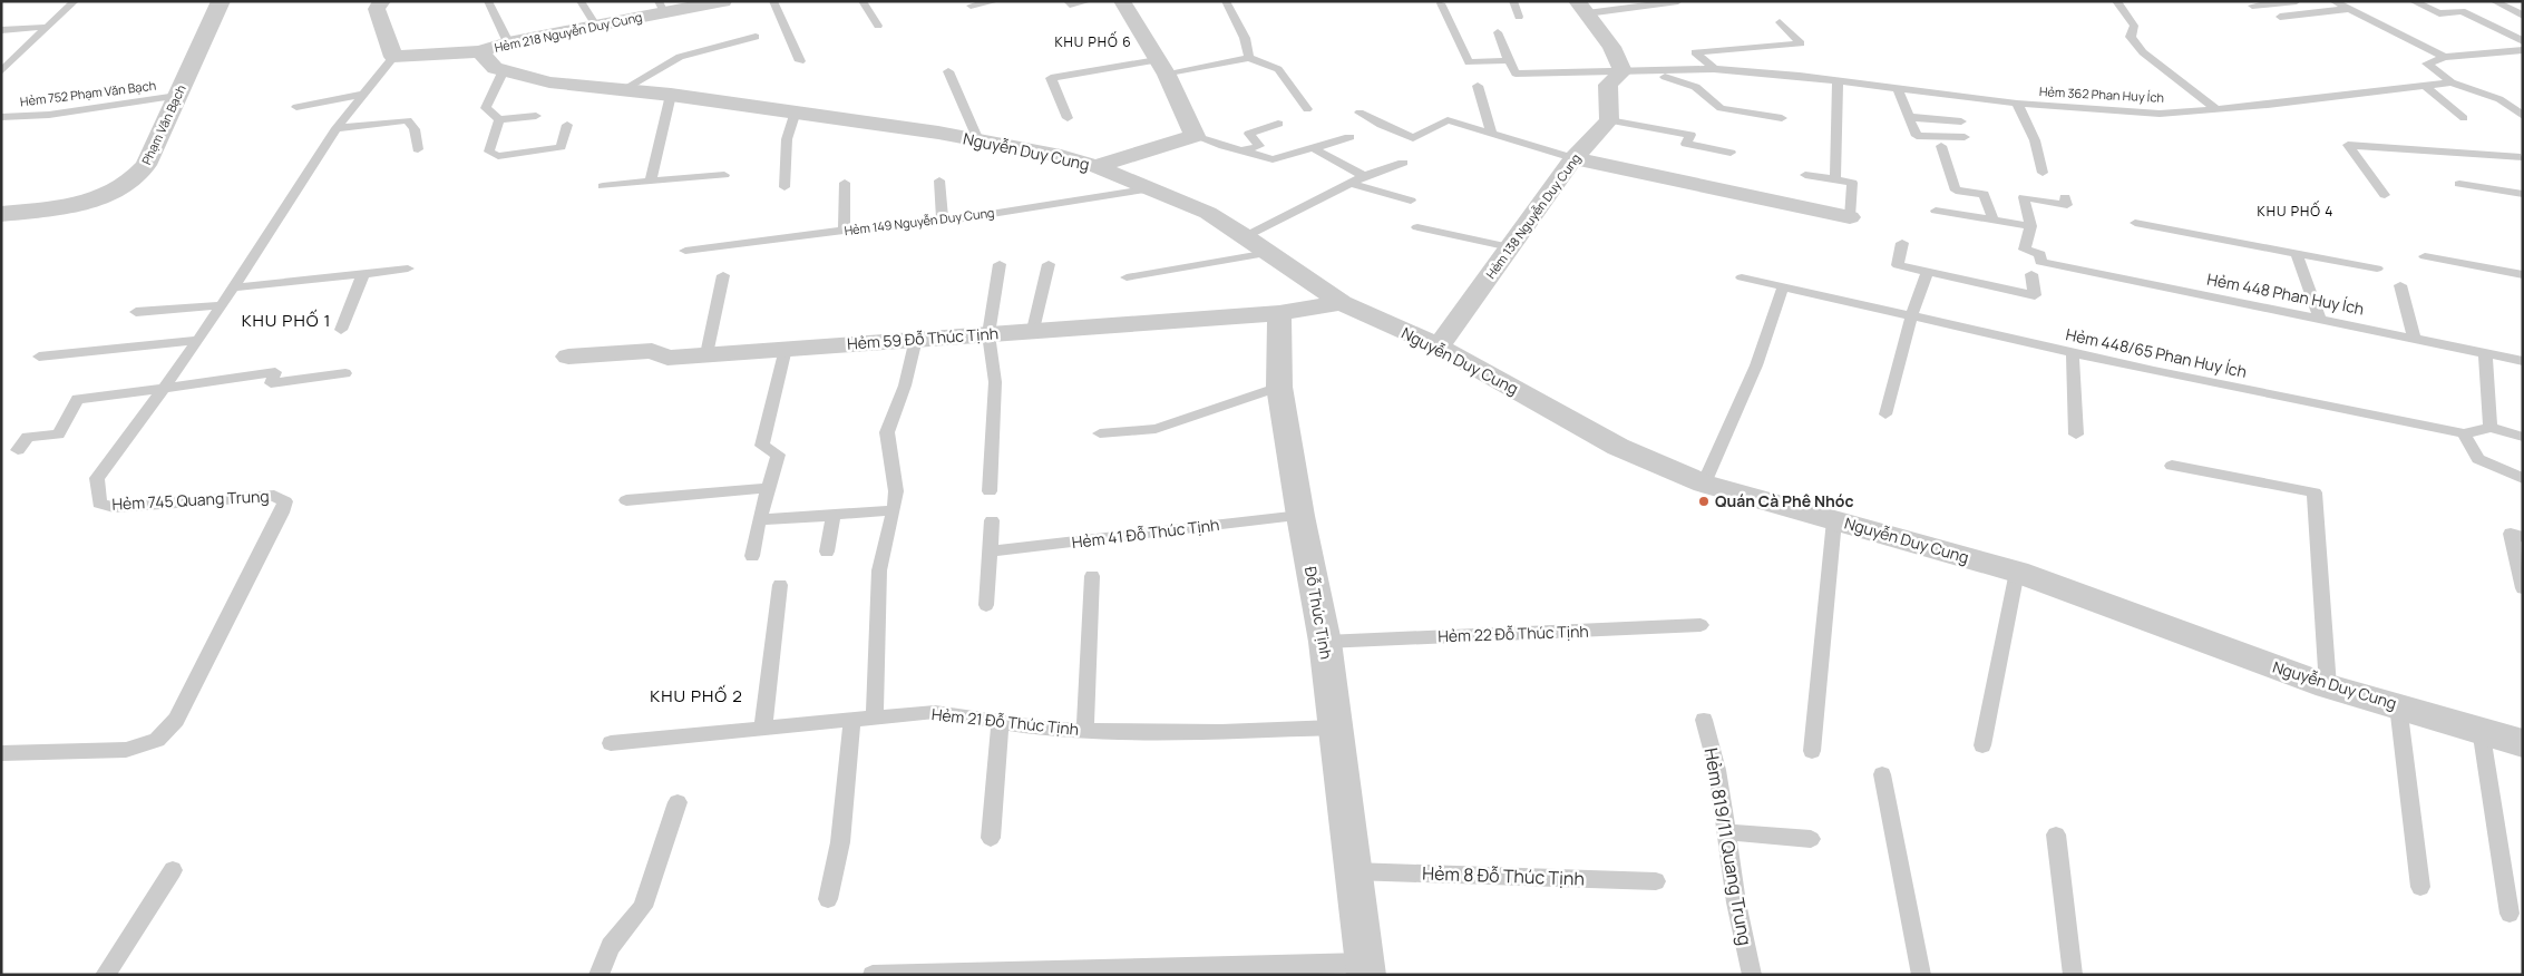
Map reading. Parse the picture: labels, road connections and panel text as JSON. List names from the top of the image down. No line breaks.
{"streets":{"street":["Hẻm 218 Nguyễn Duy Cung","Phạm Văn Bạch","Nguyễn Duy Cung","Hẻm 138 Nguyễn Duy Cung","Hẻm 59 Đỗ Thúc Tịnh","Đỗ Thúc Tịnh"],"lane":["Hẻm 752 Phạm Văn Bạch","Hẻm 362 Phan Huy Ích","Hẻm 149 Nguyễn Duy Cung","Hẻm 448 Phan Huy Ích","Hẻm 448/65 Phan Huy Ích","Hẻm 745 Quang Trung","Hẻm 41 Đỗ Thúc Tịnh","Hẻm 22 Đỗ Thúc Tịnh","Hẻm 21 Đỗ Thúc Tịnh","Hẻm 819/11 Quang Trung","Hẻm 8 Đỗ Thúc Tịnh"]},"crossings":[["Hẻm 218 Nguyễn Duy Cung","Nguyễn Duy Cung"],["Hẻm 752 Phạm Văn Bạch","Phạm Văn Bạch"],["Nguyễn Duy Cung","Hẻm 138 Nguyễn Duy Cung"],["Nguyễn Duy Cung","Hẻm 149 Nguyễn Duy Cung"],["Hẻm 59 Đỗ Thúc Tịnh","Đỗ Thúc Tịnh"],["Hẻm 41 Đỗ Thúc Tịnh","Đỗ Thúc Tịnh"],["Đỗ Thúc Tịnh","Hẻm 22 Đỗ Thúc Tịnh"],["Đỗ Thúc Tịnh","Hẻm 21 Đỗ Thúc Tịnh"],["Đỗ Thúc Tịnh","Hẻm 8 Đỗ Thúc Tịnh"]],"districts":["KHU PHỐ 6","KHU PHỐ 4","KHU PHỐ 1","KHU PHỐ 2"],"places":["Quán Cà Phê Nhóc"]}
